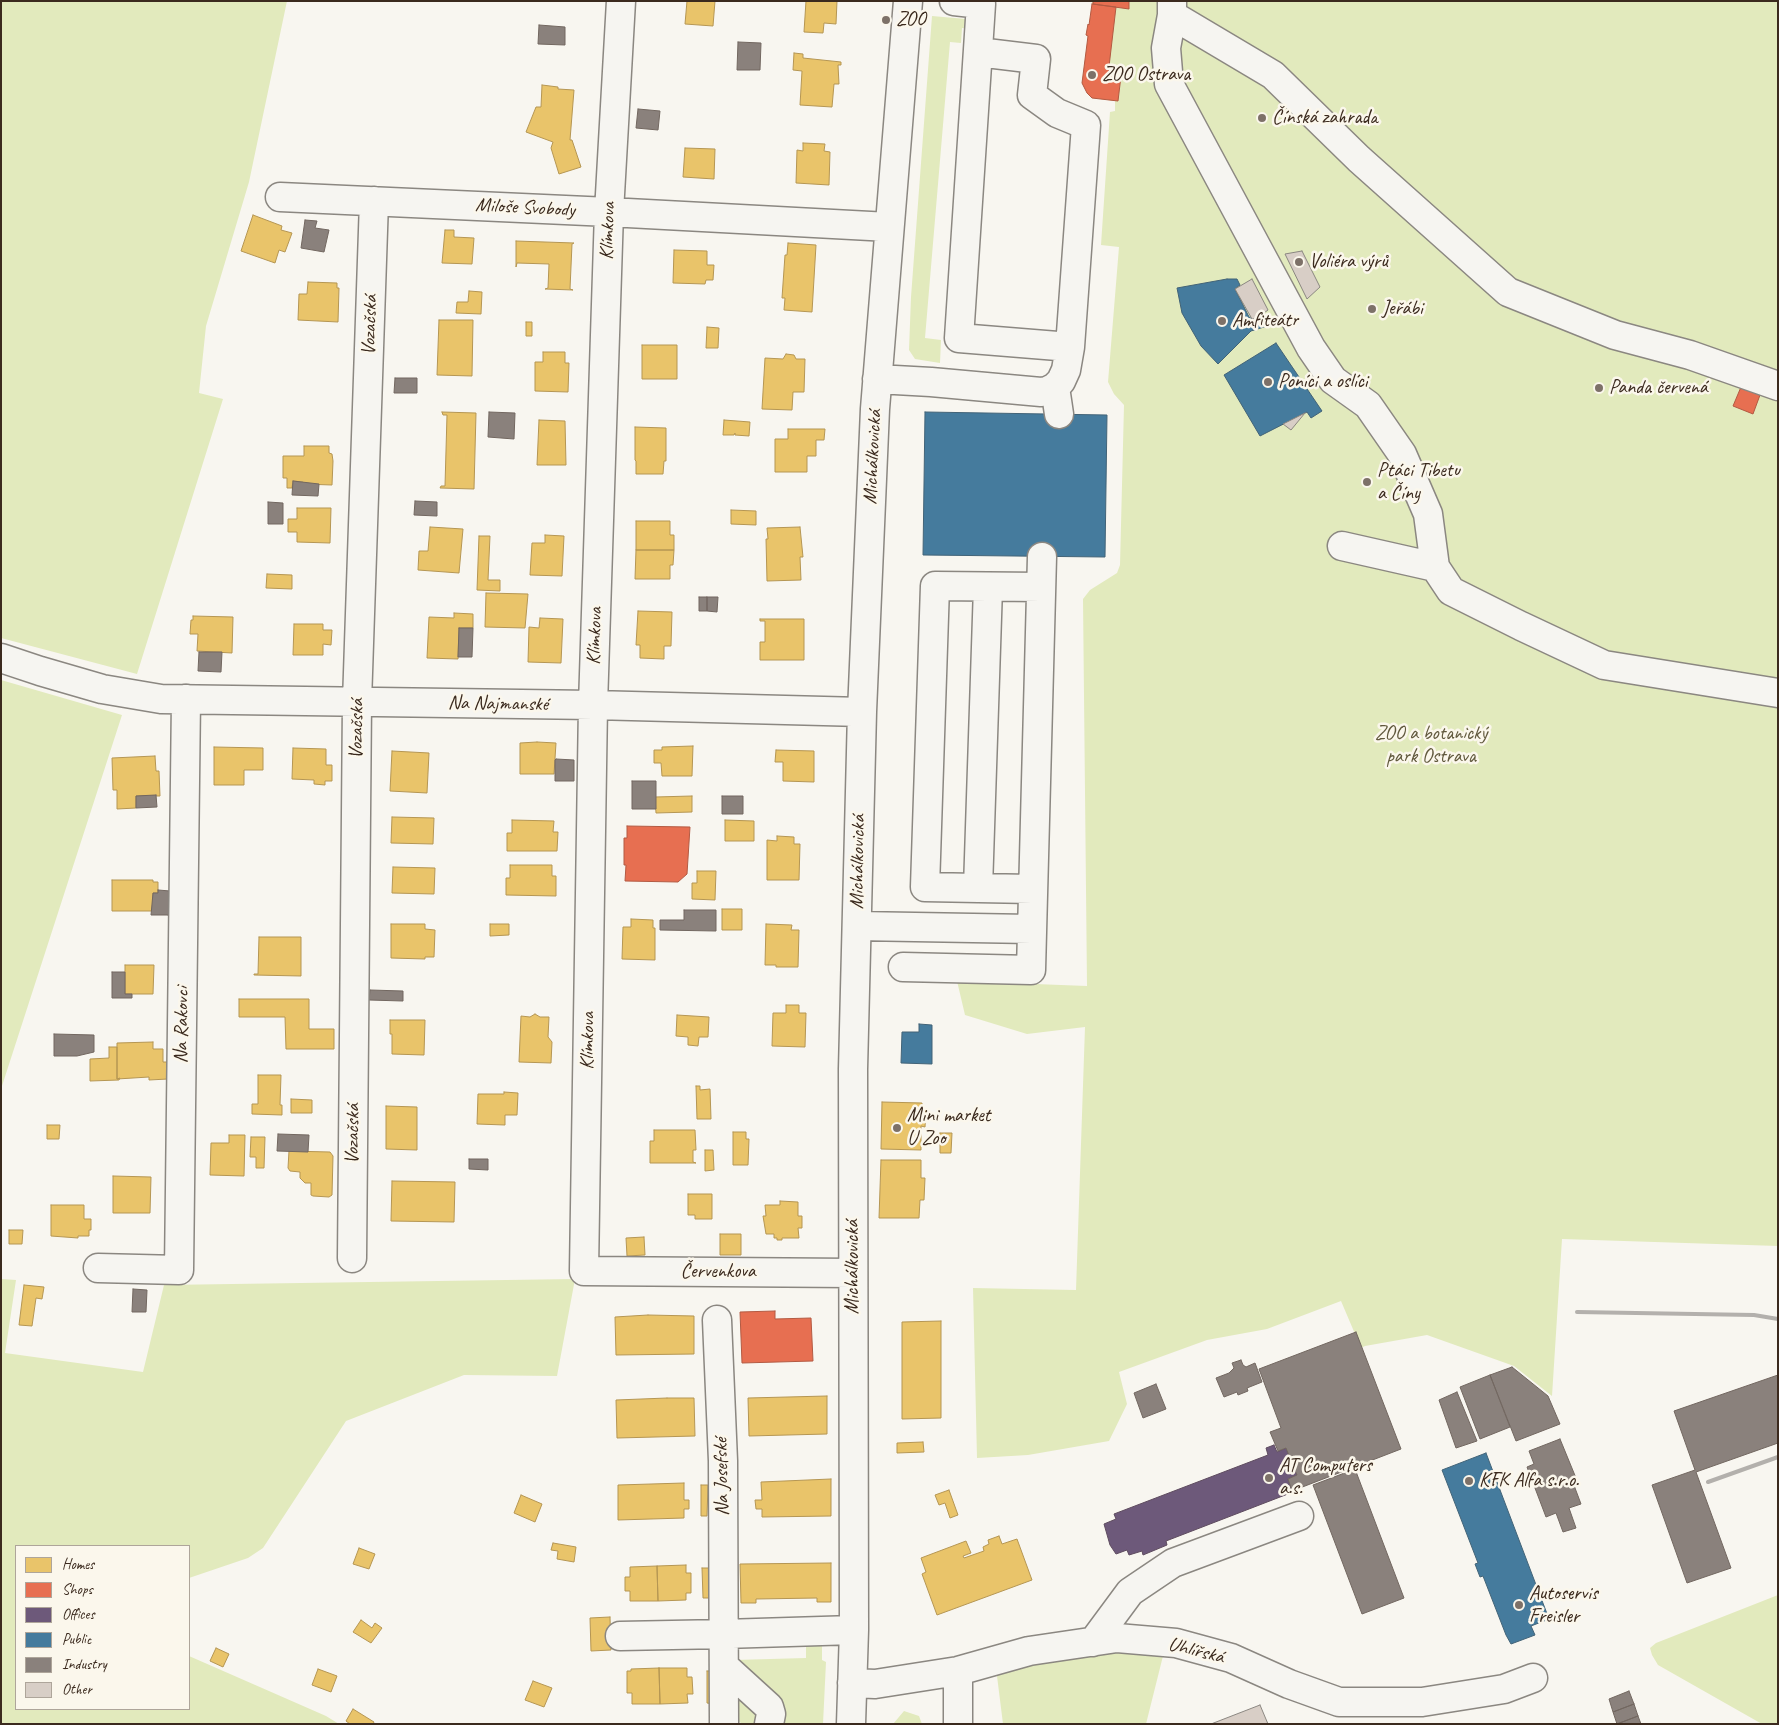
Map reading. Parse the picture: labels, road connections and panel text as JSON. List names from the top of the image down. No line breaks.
{"streets":{"street":["Miloše Svobody","Klímkova","Vozačská","Michálkovická","Na Najmanské","Na Rakovci","Červenkova","Na Josefské","Uhlířská"]},"crossings":[["Miloše Svobody","Klímkova"],["Miloše Svobody","Vozačská"],["Miloše Svobody","Michálkovická"],["Klímkova","Na Najmanské"],["Klímkova","Červenkova"],["Vozačská","Na Najmanské"],["Michálkovická","Na Najmanské"],["Michálkovická","Červenkova"],["Michálkovická","Uhlířská"],["Na Najmanské","Na Rakovci"]],"parks":["ZOO a botanický park Ostrava"],"places":["ZOO","ZOO Ostrava","Čínská zahrada","Voliéra výrů","Jeřábi","Amfiteátr","Poníci a oslíci","Panda červená","Ptáci Tibetu a Číny","Mini market U Zoo","AT Computers a.s.","KFK Alfa s.r.o.","Autoservis Freisler"],"legend":["Homes","Shops","Offices","Public","Industry","Other"]}
